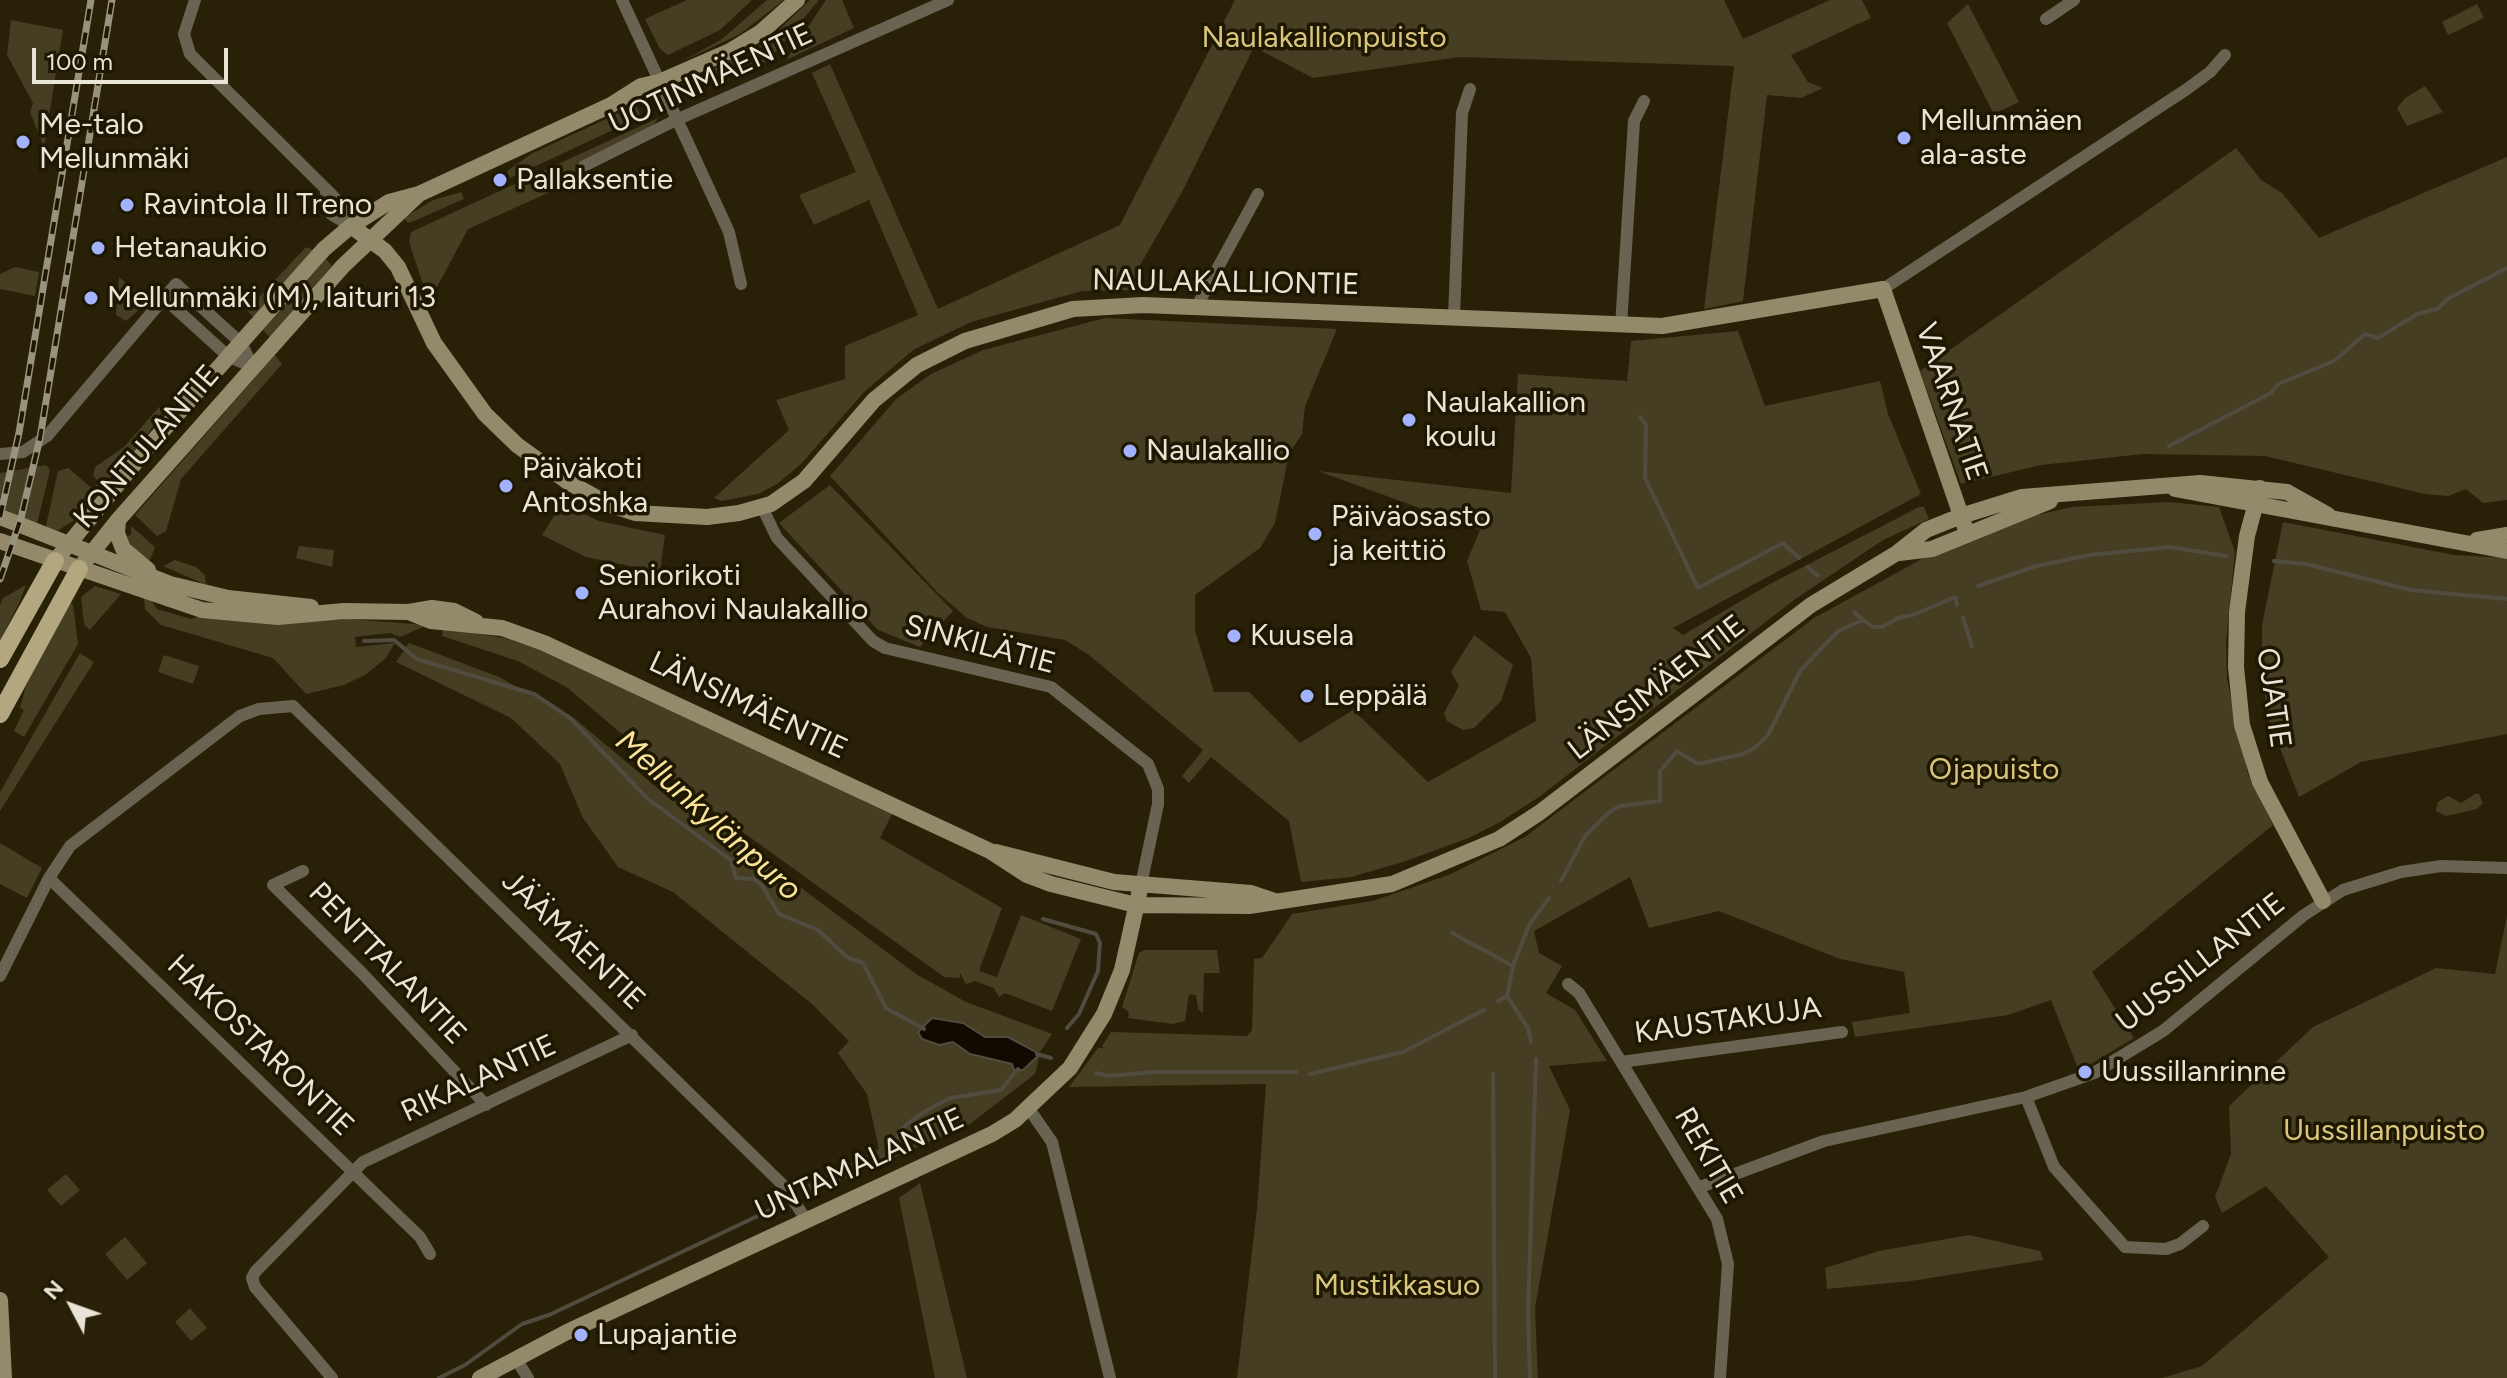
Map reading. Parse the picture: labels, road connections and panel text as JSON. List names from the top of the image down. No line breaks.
{"streets":{"main road":["NAULAKALLIONTIE","VAARNATIE","KONTULANTIE","LÄNSIMÄENTIE","OJATIE","UNTAMALANTIE"],"street":["UOTINMÄENTIE","SINKILÄTIE","JÄÄMÄENTIE","UUSSILLANTIE","PENTTALANTIE","KAUSTAKUJA","HAKOSTARONTIE","RIKALANTIE","REKITIE"]},"crossings":[["NAULAKALLIONTIE","VAARNATIE"],["NAULAKALLIONTIE","KONTULANTIE"],["NAULAKALLIONTIE","SINKILÄTIE"],["VAARNATIE","LÄNSIMÄENTIE"],["KONTULANTIE","LÄNSIMÄENTIE"],["SINKILÄTIE","LÄNSIMÄENTIE"],["SINKILÄTIE","UNTAMALANTIE"],["LÄNSIMÄENTIE","OJATIE"],["LÄNSIMÄENTIE","UNTAMALANTIE"],["OJATIE","UUSSILLANTIE"],["JÄÄMÄENTIE","HAKOSTARONTIE"],["JÄÄMÄENTIE","RIKALANTIE"],["JÄÄMÄENTIE","UNTAMALANTIE"],["UUSSILLANTIE","REKITIE"],["PENTTALANTIE","RIKALANTIE"],["KAUSTAKUJA","REKITIE"],["HAKOSTARONTIE","RIKALANTIE"]],"water":["Mellunkylänpuro"],"parks":["Naulakallionpuisto","Ojapuisto","Uussillanpuisto","Mustikkasuo"],"places":["Mellunmäen ala-aste","Me-talo Mellunmäki","Pallaksentie","Ravintola Il Treno","Hetanaukio","Mellunmäki (M), laituri 13","Naulakallion koulu","Naulakallio","Päiväkoti Antoshka","Päiväosasto ja keittiö","Seniorikoti Aurahovi Naulakallio","Kuusela","Leppälä","Uussillanrinne","Lupajantie"],"scale_bar":"100 m","north":"top left"}
